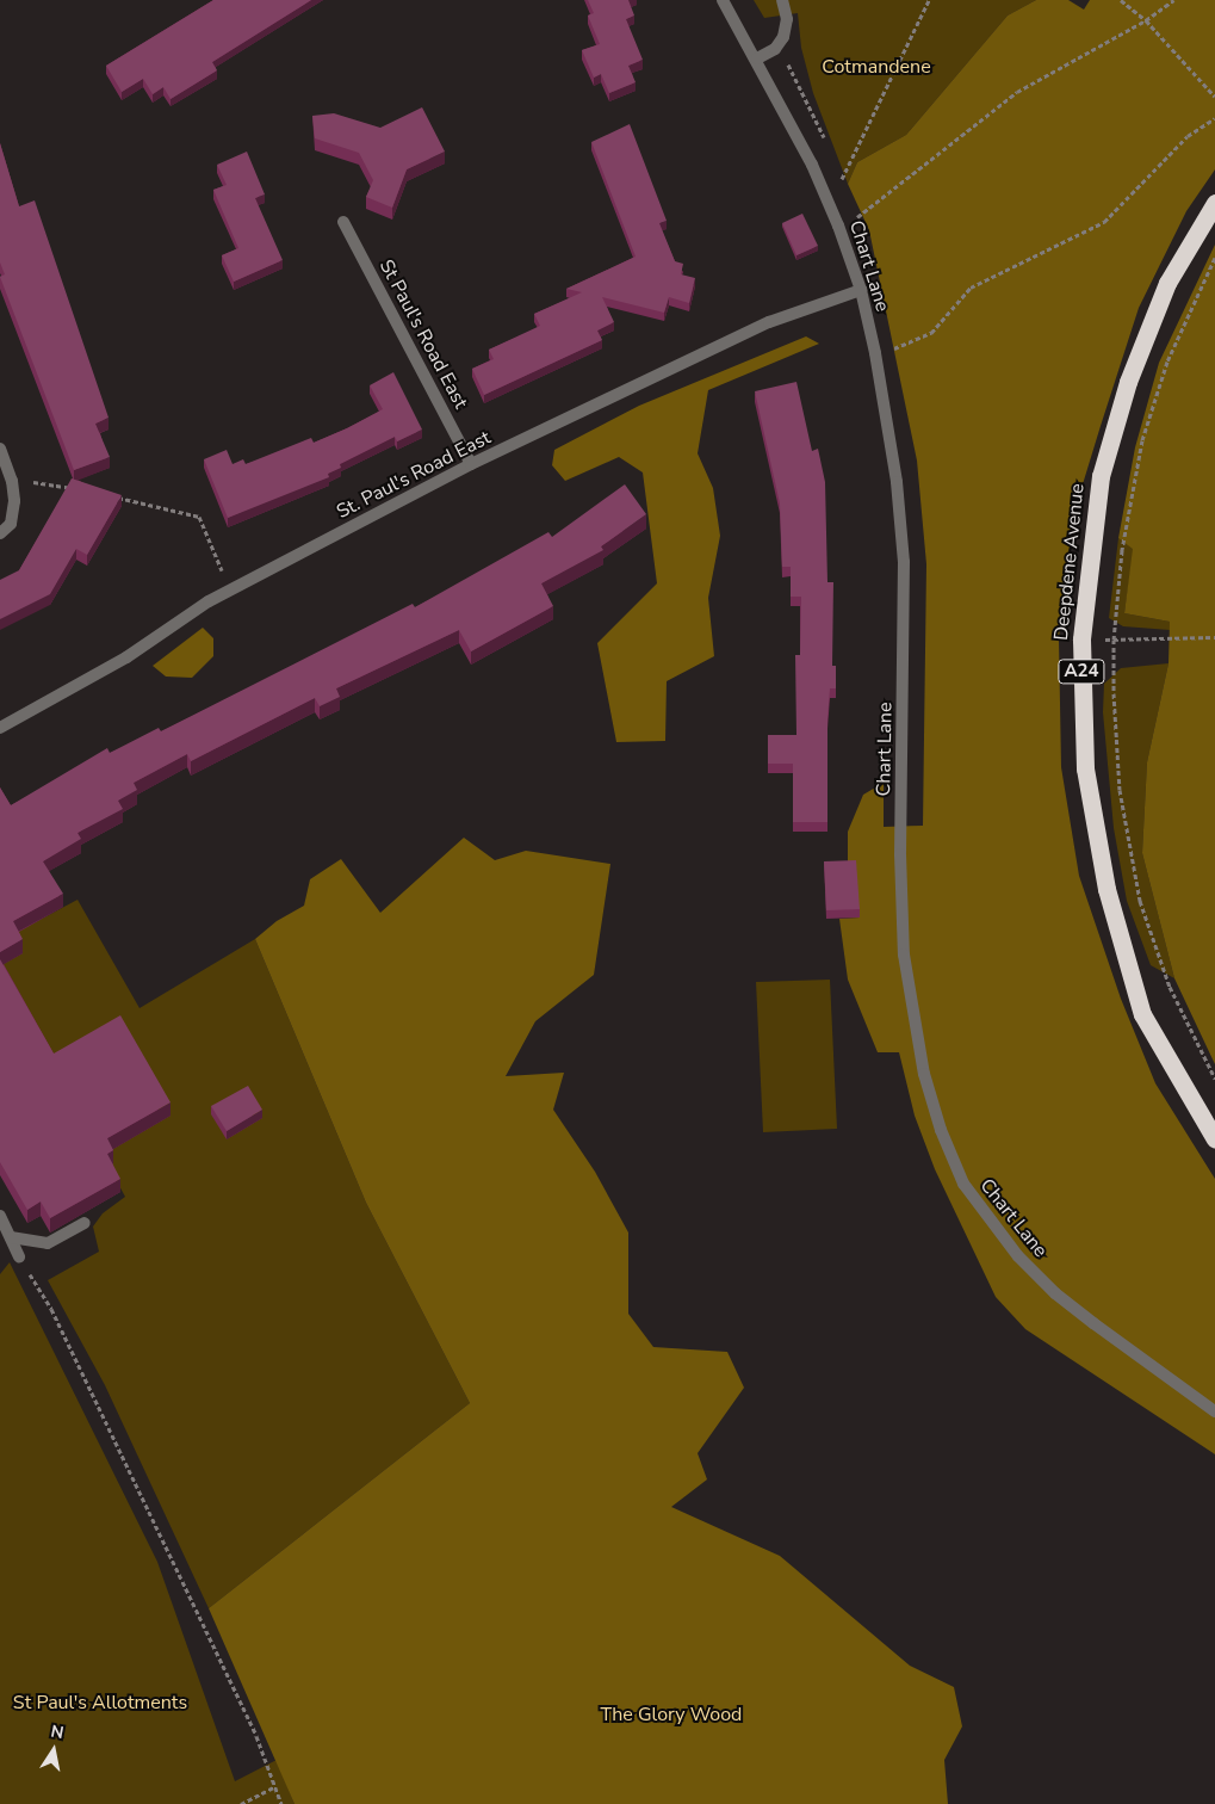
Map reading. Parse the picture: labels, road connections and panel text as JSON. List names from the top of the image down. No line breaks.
{"streets":{"highway":["Deepdene Avenue","A24"],"street":["Chart Lane","St Paul's Road East","St. Paul's Road East"]},"crossings":[["Chart Lane","St. Paul's Road East"],["St Paul's Road East","St. Paul's Road East"]],"parks":["Cotmandene","St Paul's Allotments","The Glory Wood"],"north":"top"}
